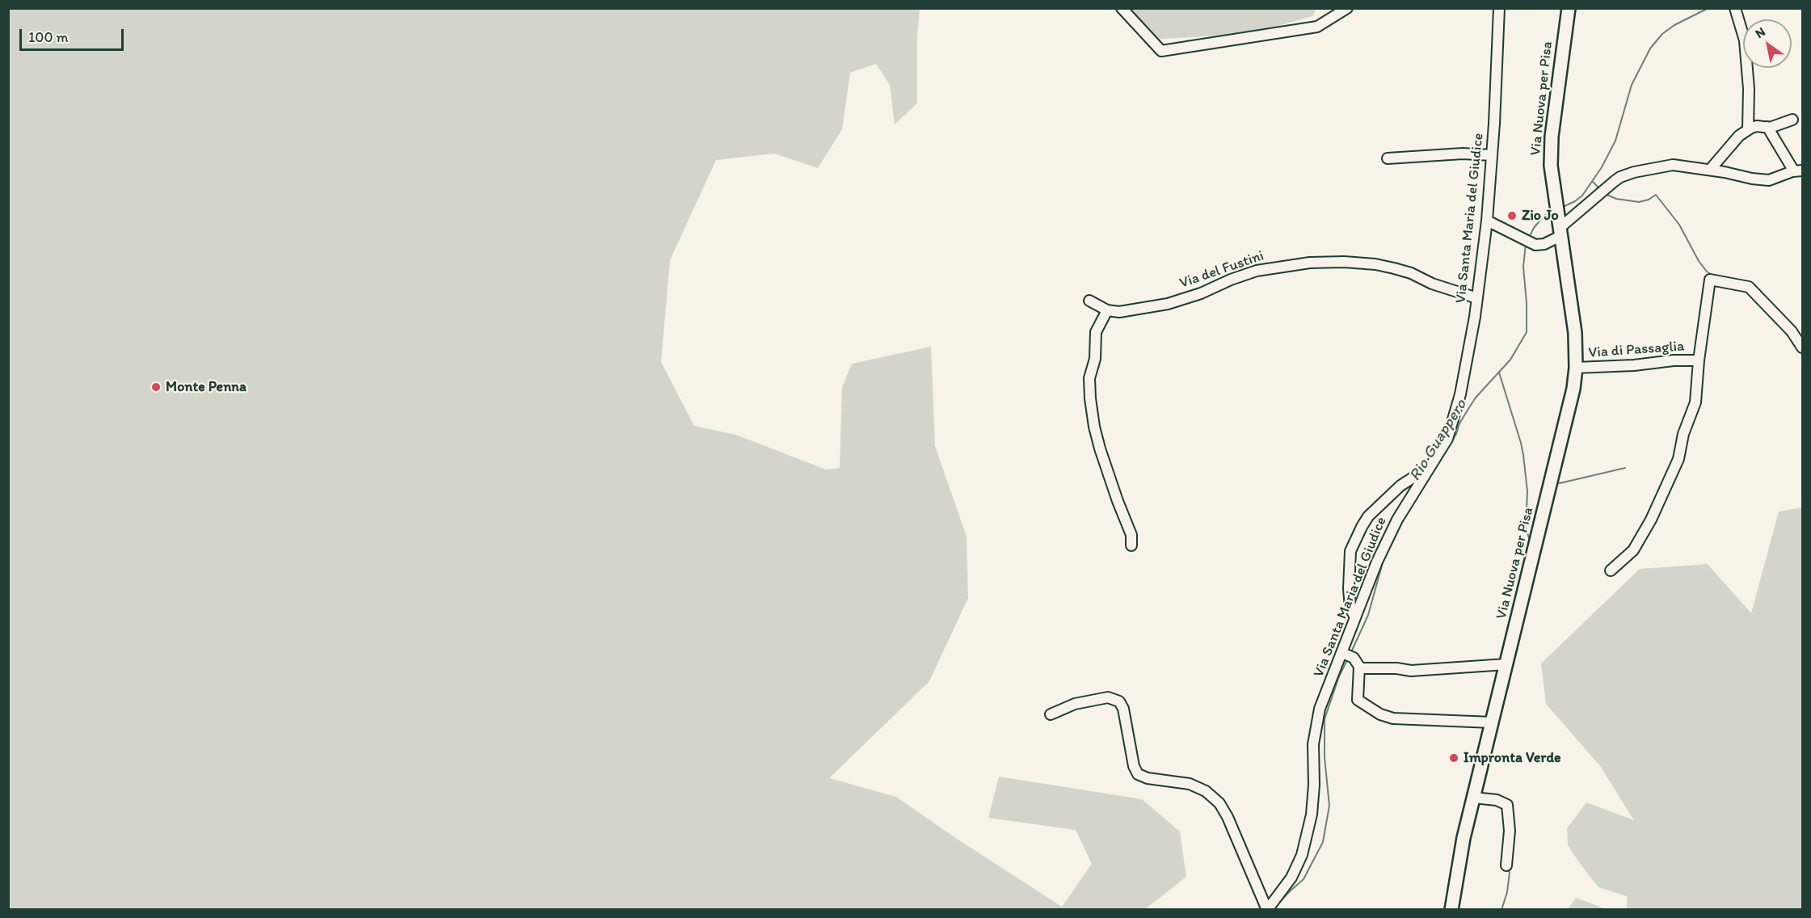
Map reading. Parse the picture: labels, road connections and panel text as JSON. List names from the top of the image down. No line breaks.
{"streets":{"main road":["Via Nuova per Pisa"],"street":["Via Santa Maria del Giudice","Via del Fustini","Via di Passaglia"]},"crossings":[["Via Nuova per Pisa","Via di Passaglia"],["Via Santa Maria del Giudice","Via del Fustini"]],"water":["Rio Guappero"],"places":["Zio Jo","Monte Penna","Impronta Verde"],"scale_bar":"100 m","north":"top left"}
